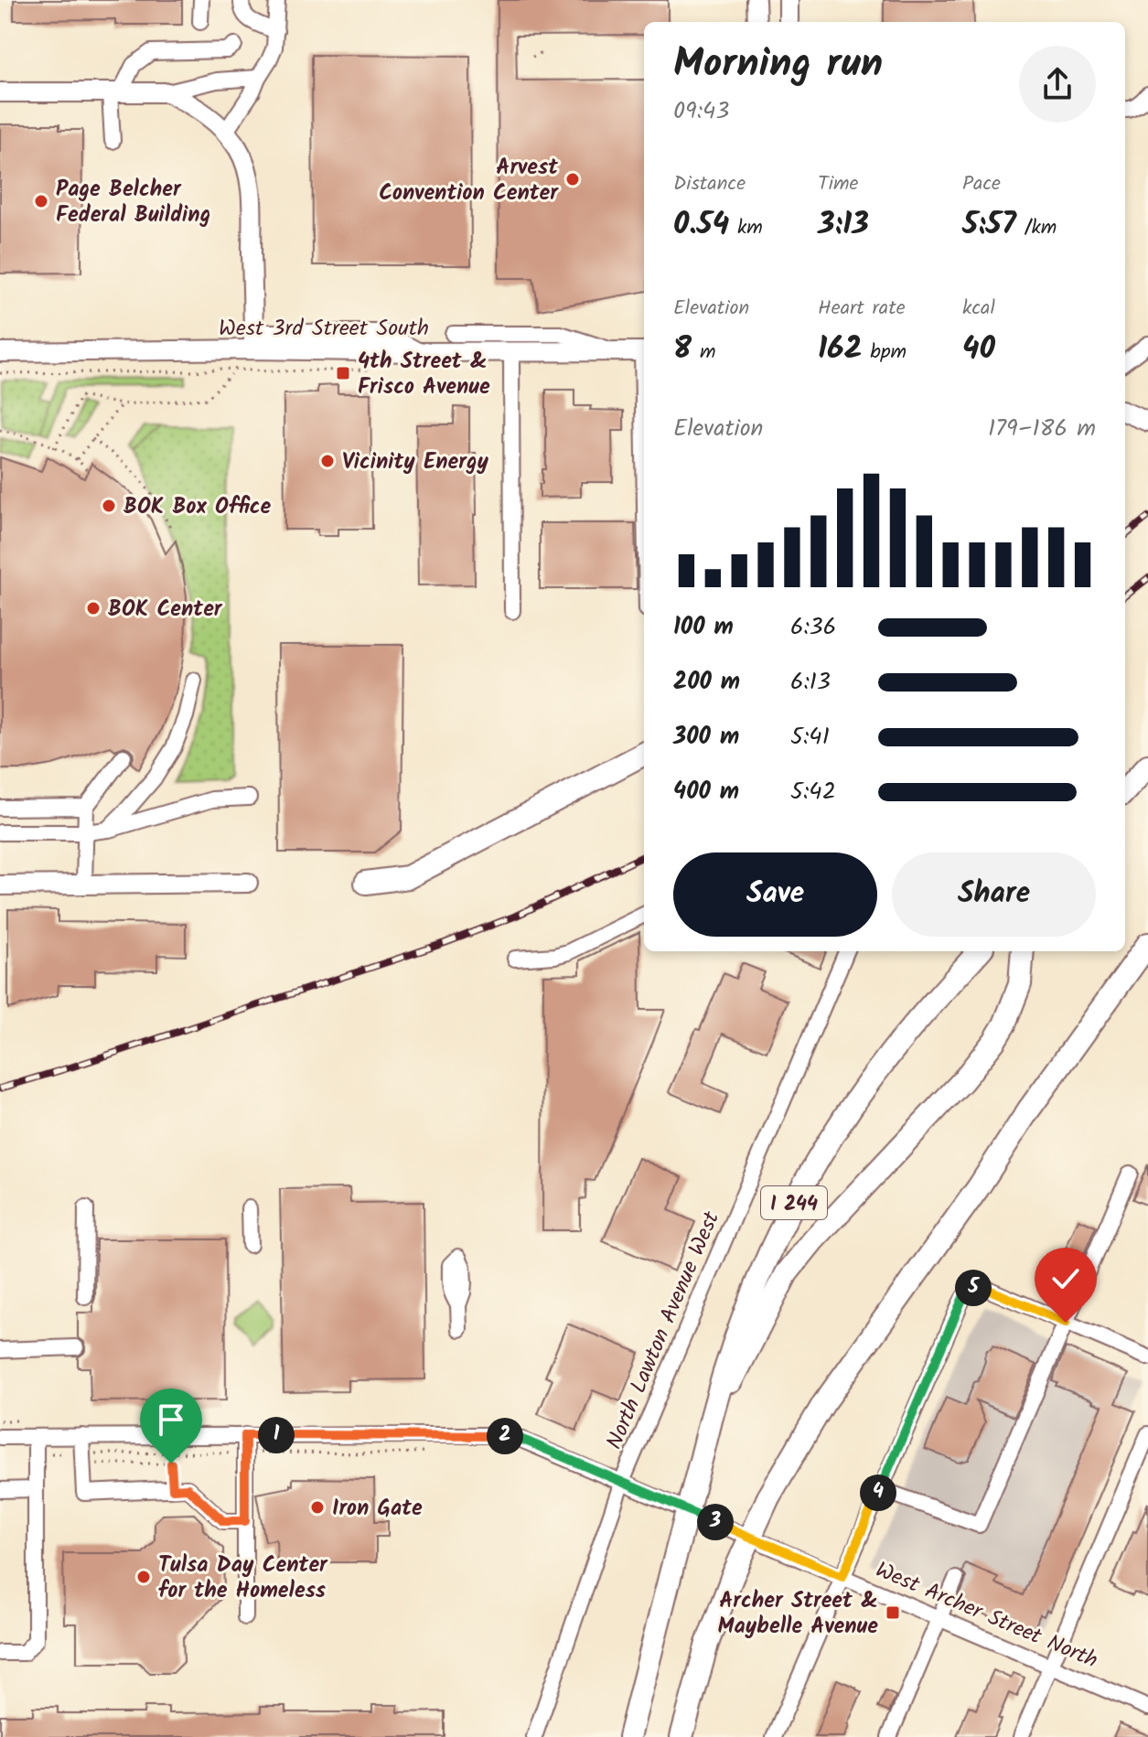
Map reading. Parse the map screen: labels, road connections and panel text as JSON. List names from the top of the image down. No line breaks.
{"streets":{"highway":["I 244"],"main road":["West 3rd Street South"],"street":["North Lawton Avenue West","West Archer Street North"]},"crossings":[["North Lawton Avenue West","West Archer Street North"]],"places":{"other":["Arvest Convention Center","Page Belcher Federal Building","Vicinity Energy","BOK Box Office","BOK Center","Iron Gate","Tulsa Day Center for the Homeless"],"transit":["4th Street & Frisco Avenue","Archer Street & Maybelle Avenue"]},"page":{"heading":["Morning run","09:43"],"stats":[["Distance","0.54 km"],["Time","3:13"],["Pace","5:57 /km"],["Elevation","8 m"],["Heart rate","162 bpm"],["kcal","40"]],"chart":["Elevation","179–186 m"],"list":[{"name":"100 m","note":"6:36"},{"name":"200 m","note":"6:13"},{"name":"300 m","note":"5:41"},{"name":"400 m","note":"5:42"}],"buttons":["Save","Share"],"pins":["5","1","2","4","3"]}}
